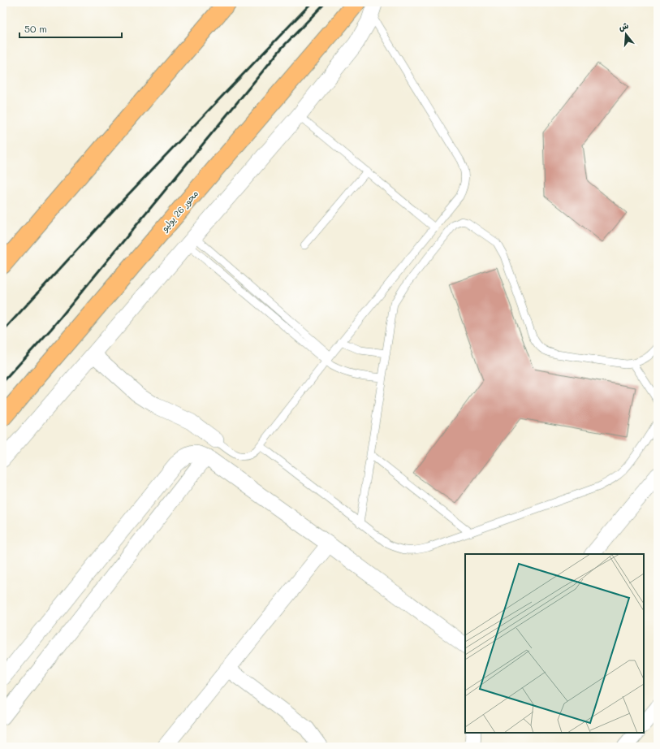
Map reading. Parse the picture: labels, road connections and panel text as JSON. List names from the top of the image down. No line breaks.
{"streets":{"highway":["محور 26 يوليو"]},"scale_bar":"50 m","north":"top"}
